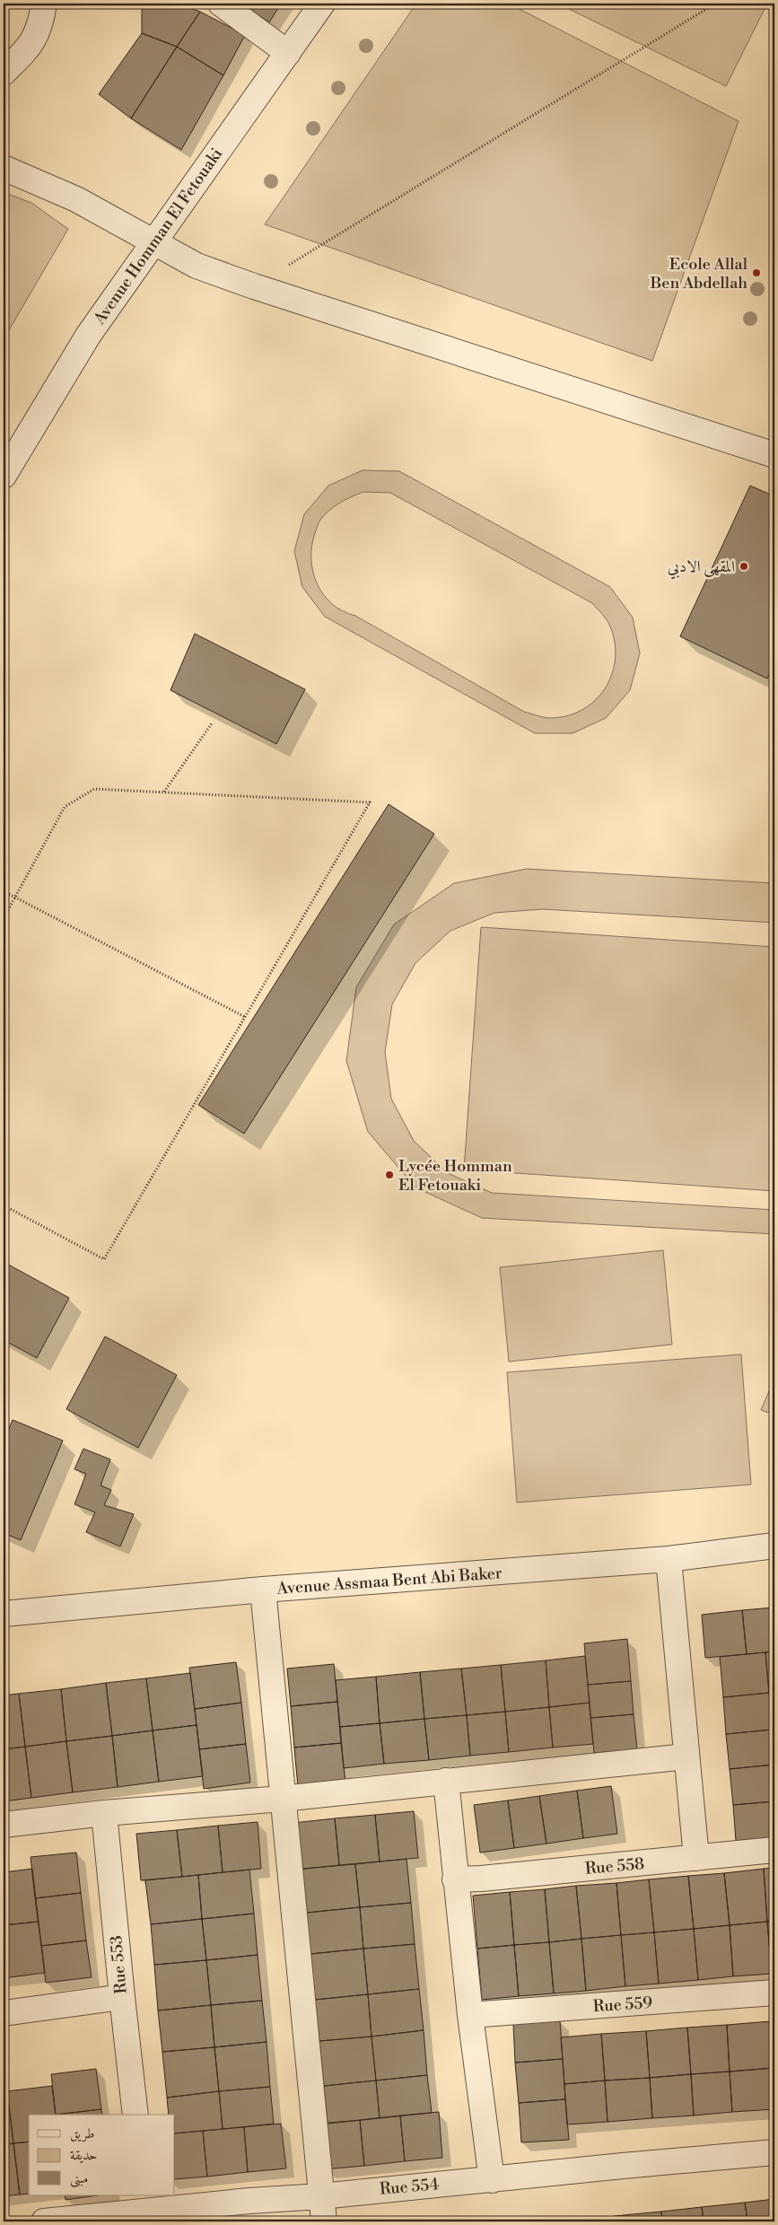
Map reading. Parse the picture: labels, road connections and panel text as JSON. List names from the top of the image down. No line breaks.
{"streets":{"street":["Avenue Homman El Fetouaki","Avenue Assmaa Bent Abi Baker","Rue 558","Rue 553","Rue 559","Rue 554"]},"places":["Ecole Allal Ben Abdellah","المقهى الادبي","Lycée Homman El Fetouaki"],"legend":["طريق","حديقة","مبنى"]}
